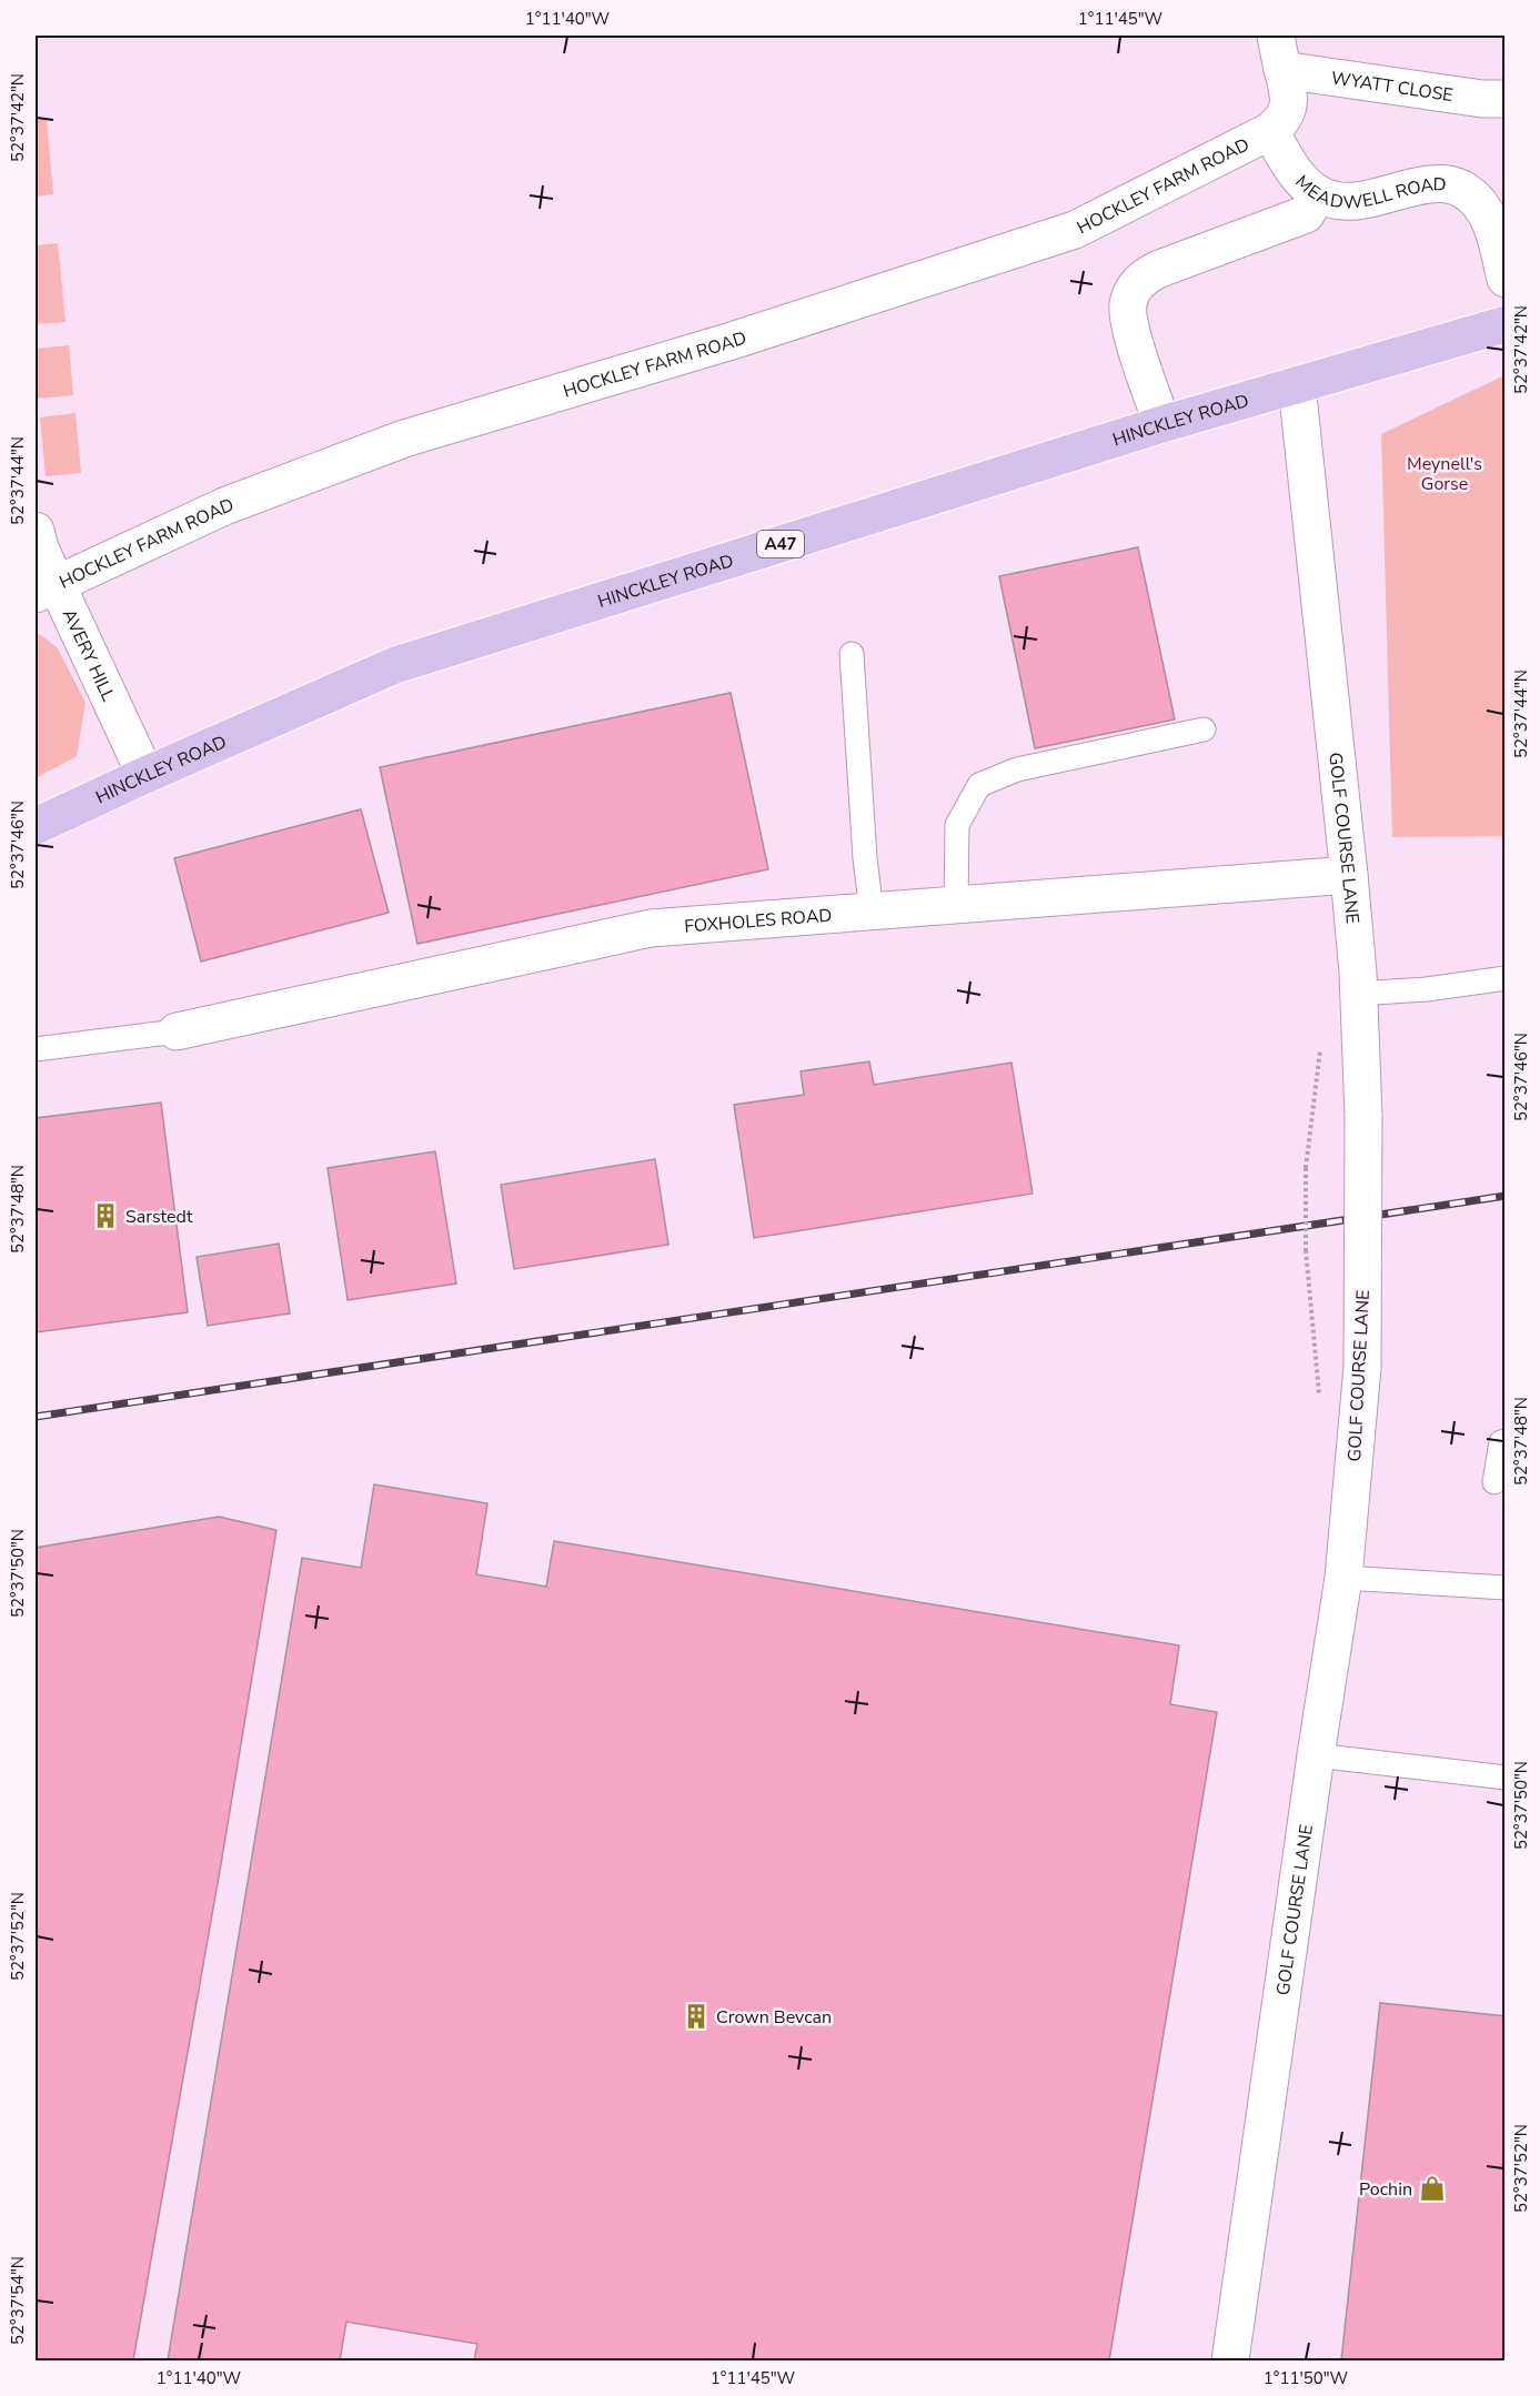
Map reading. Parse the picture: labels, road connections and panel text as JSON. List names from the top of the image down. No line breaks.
{"streets":{"main road":["HINCKLEY ROAD","A47"],"street":["WYATT CLOSE","MEADWELL ROAD","HOCKLEY FARM ROAD","AVERY HILL","GOLF COURSE LANE","FOXHOLES ROAD"]},"crossings":[["MEADWELL ROAD","HOCKLEY FARM ROAD"],["HOCKLEY FARM ROAD","AVERY HILL"],["HINCKLEY ROAD","AVERY HILL"],["HINCKLEY ROAD","GOLF COURSE LANE"],["GOLF COURSE LANE","FOXHOLES ROAD"]],"parks":["Meynell's Gorse"],"places":{"building":["Sarstedt","Crown Bevcan"],"shop":["Pochin"]},"coordinates":["1°11'40\"W","1°11'45\"W","52°37'42\"N","52°37'44\"N","52°37'46\"N","52°37'48\"N","52°37'50\"N","52°37'52\"N","52°37'54\"N","1°11'50\"W"]}
